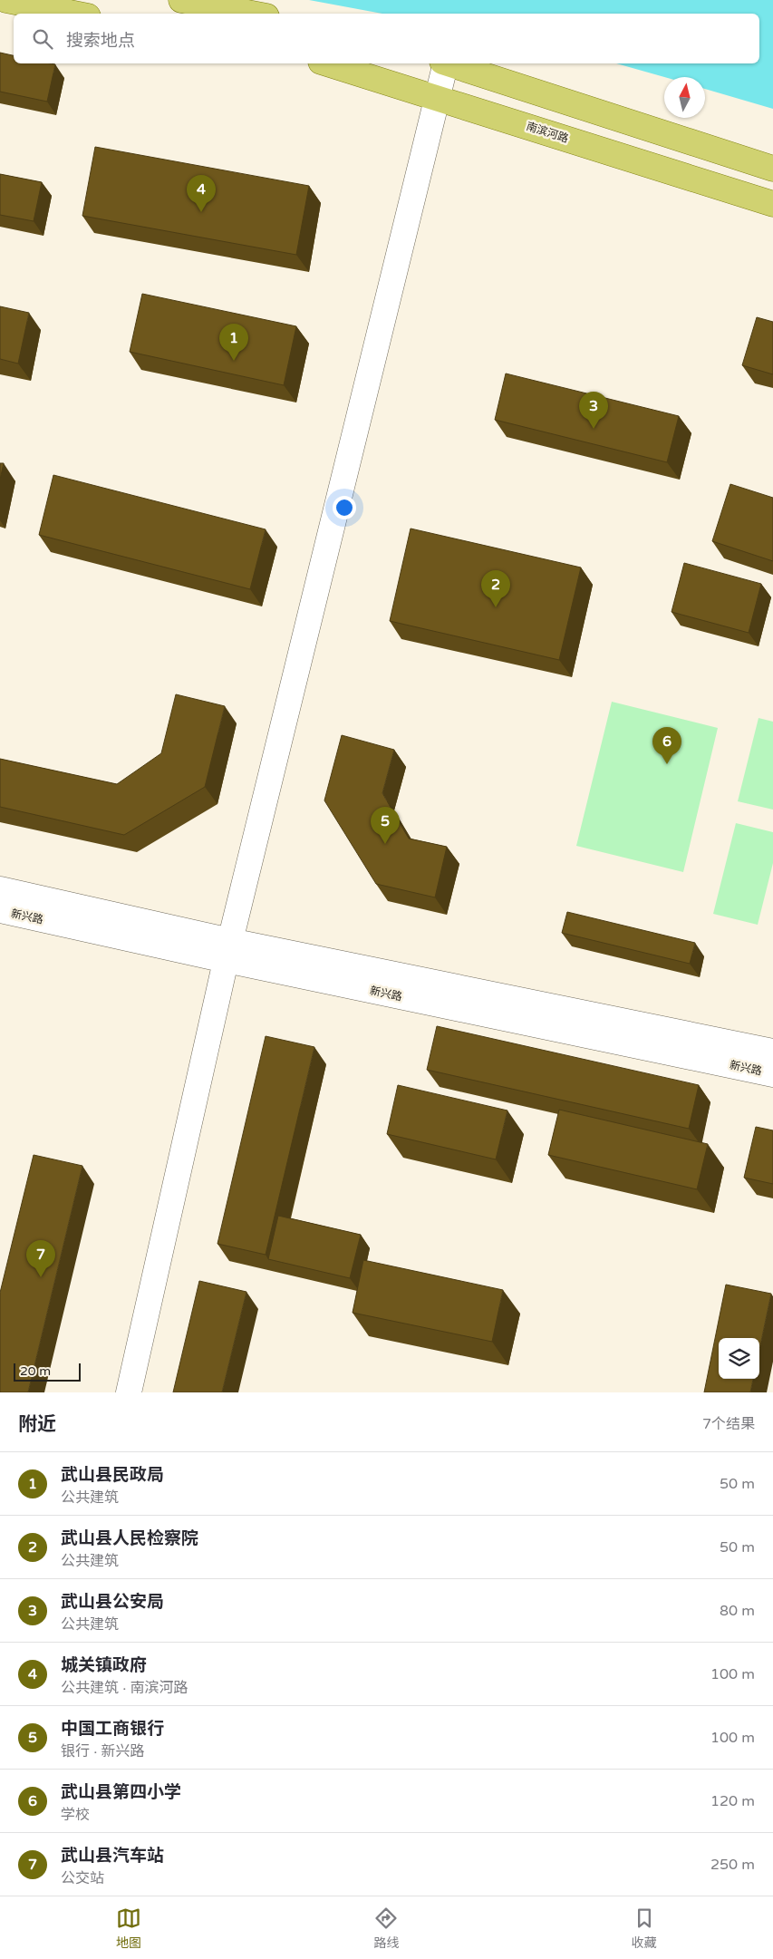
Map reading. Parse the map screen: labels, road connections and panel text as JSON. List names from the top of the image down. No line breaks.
{"streets":{"main road":["南滨河路","新兴路"]},"scale_bar":"20 m","north":"top","page":{"search":"搜索地点","pins":["4","1","3","2","6","5","7"],"scale":"20 m","heading":["附近","7个结果"],"list":[{"mark":"1","name":"武山县民政局","note":"公共建筑","value":"50 m"},{"mark":"2","name":"武山县人民检察院","note":"公共建筑","value":"50 m"},{"mark":"3","name":"武山县公安局","note":"公共建筑","value":"80 m"},{"mark":"4","name":"城关镇政府","note":"公共建筑 · 南滨河路","value":"100 m"},{"mark":"5","name":"中国工商银行","note":"银行 · 新兴路","value":"100 m"},{"mark":"6","name":"武山县第四小学","note":"学校","value":"120 m"},{"mark":"7","name":"武山县汽车站","note":"公交站","value":"250 m"}],"nav":["地图","路线","收藏"]}}
